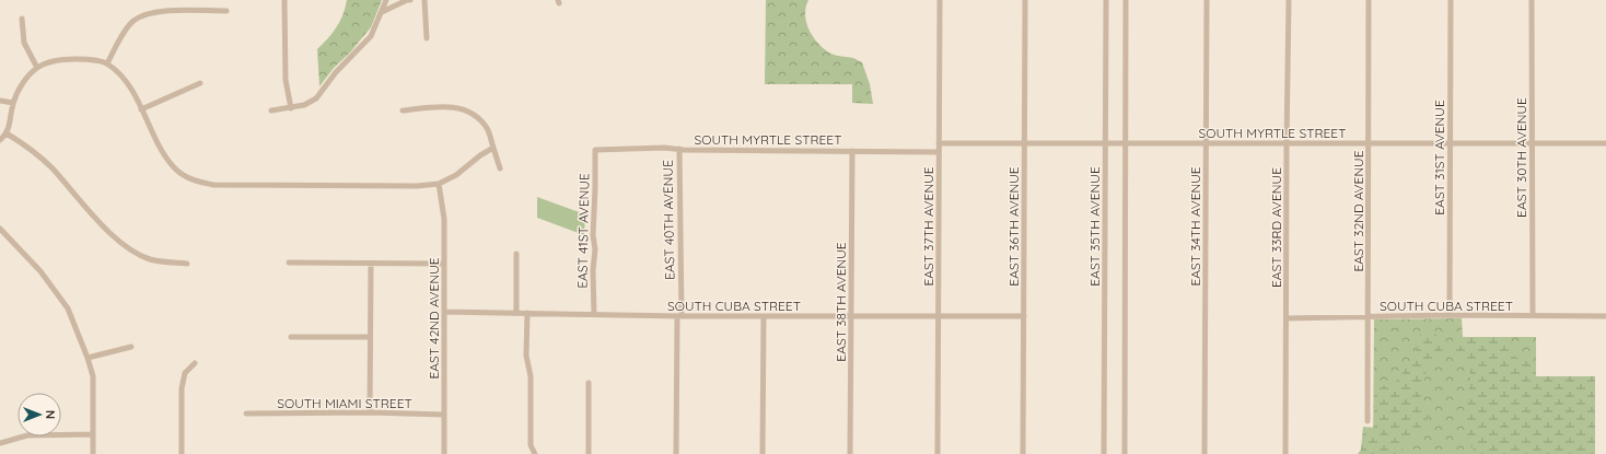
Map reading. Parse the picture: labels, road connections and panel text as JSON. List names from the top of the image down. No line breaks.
{"streets":{"street":["SOUTH MYRTLE STREET","EAST 31ST AVENUE","EAST 30TH AVENUE","EAST 32ND AVENUE","EAST 40TH AVENUE","EAST 37TH AVENUE","EAST 36TH AVENUE","EAST 35TH AVENUE","EAST 34TH AVENUE","EAST 33RD AVENUE","EAST 41ST AVENUE","EAST 38TH AVENUE","SOUTH CUBA STREET","EAST 42ND AVENUE","SOUTH MIAMI STREET"]},"crossings":[["SOUTH MYRTLE STREET","EAST 31ST AVENUE"],["SOUTH MYRTLE STREET","EAST 30TH AVENUE"],["SOUTH MYRTLE STREET","EAST 32ND AVENUE"],["SOUTH MYRTLE STREET","EAST 40TH AVENUE"],["SOUTH MYRTLE STREET","EAST 37TH AVENUE"],["SOUTH MYRTLE STREET","EAST 36TH AVENUE"],["SOUTH MYRTLE STREET","EAST 35TH AVENUE"],["SOUTH MYRTLE STREET","EAST 34TH AVENUE"],["SOUTH MYRTLE STREET","EAST 33RD AVENUE"],["SOUTH MYRTLE STREET","EAST 41ST AVENUE"],["SOUTH MYRTLE STREET","EAST 38TH AVENUE"],["EAST 31ST AVENUE","SOUTH CUBA STREET"],["EAST 30TH AVENUE","SOUTH CUBA STREET"],["EAST 32ND AVENUE","SOUTH CUBA STREET"],["EAST 40TH AVENUE","SOUTH CUBA STREET"],["EAST 37TH AVENUE","SOUTH CUBA STREET"],["EAST 36TH AVENUE","SOUTH CUBA STREET"],["EAST 33RD AVENUE","SOUTH CUBA STREET"],["EAST 41ST AVENUE","SOUTH CUBA STREET"],["EAST 38TH AVENUE","SOUTH CUBA STREET"],["SOUTH CUBA STREET","EAST 42ND AVENUE"],["EAST 42ND AVENUE","SOUTH MIAMI STREET"]],"north":"right"}
